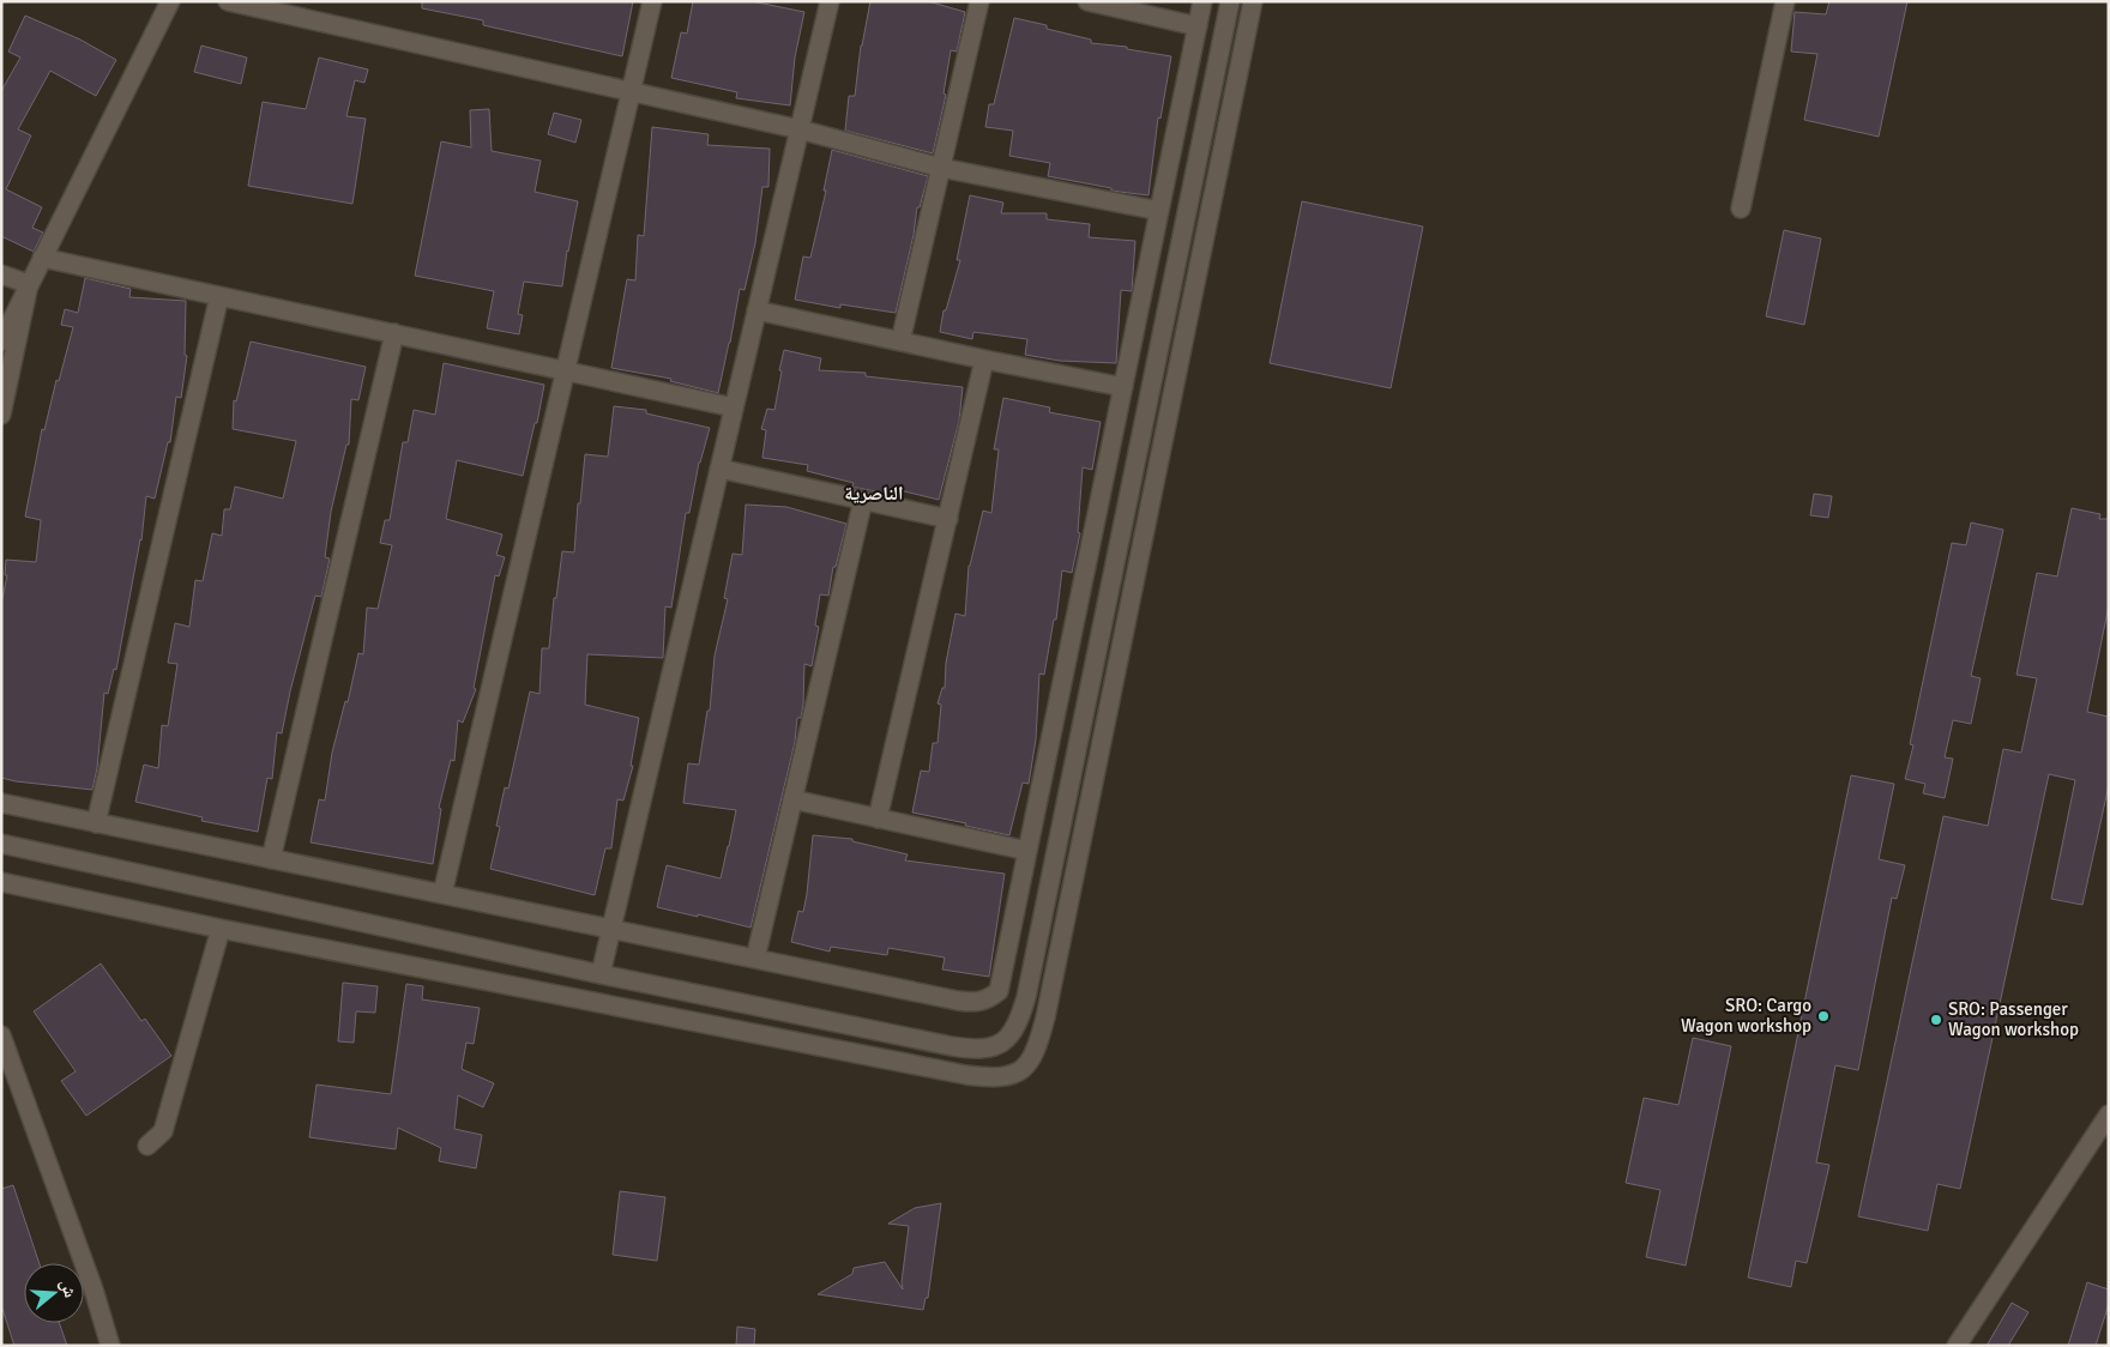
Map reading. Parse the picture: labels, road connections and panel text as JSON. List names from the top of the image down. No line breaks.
{"districts":["الناصرية"],"places":["SRO: Cargo Wagon workshop","SRO: Passenger Wagon workshop"],"north":"right"}
